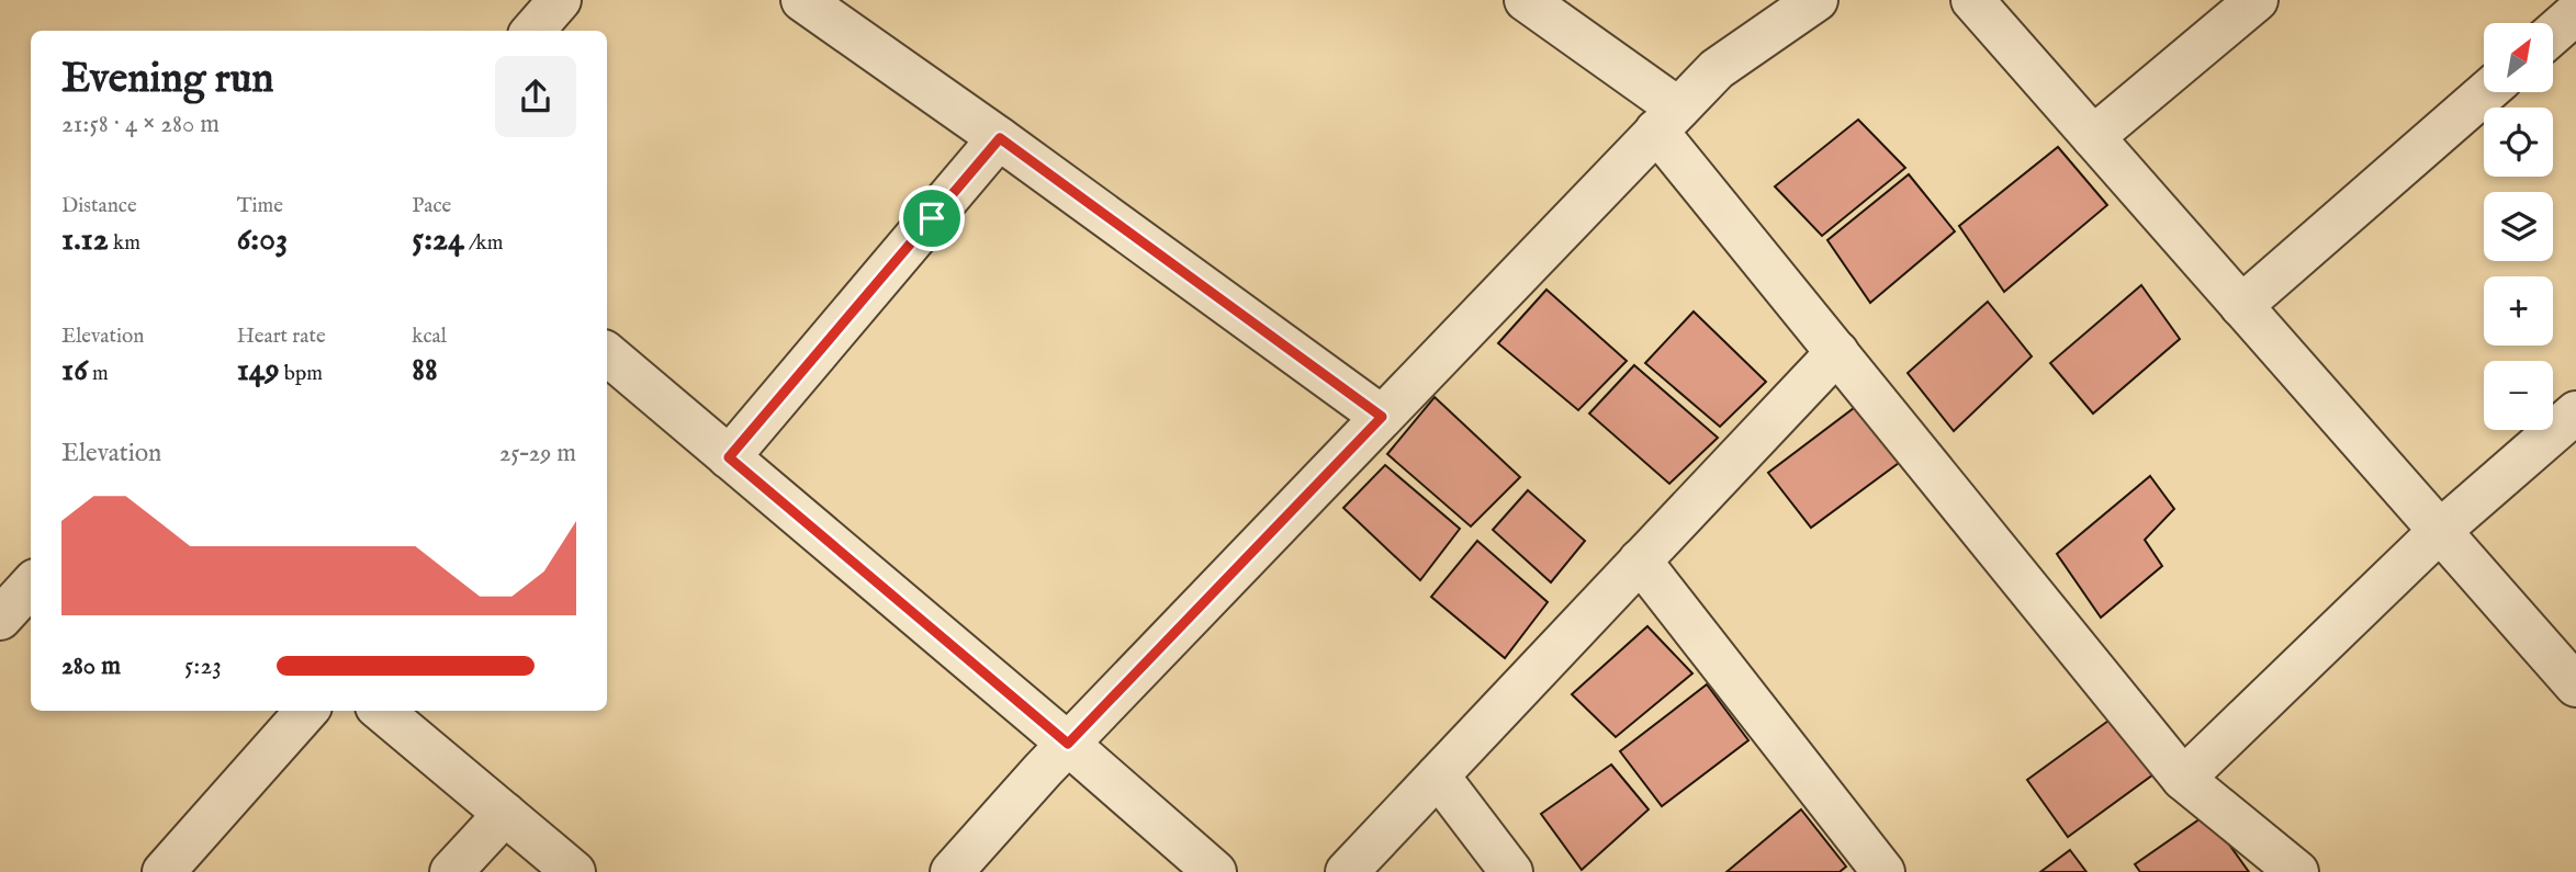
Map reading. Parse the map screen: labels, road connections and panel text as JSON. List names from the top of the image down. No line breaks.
{"north":"top right","page":{"map_buttons":["+","−"],"heading":["Evening run","21:58 · 4 × 280 m"],"stats":[["Distance","1.12 km"],["Time","6:03"],["Pace","5:24 /km"],["Elevation","16 m"],["Heart rate","149 bpm"],["kcal","88"]],"chart":["Elevation","25–29 m"],"list":[{"name":"280 m","note":"5:23"}]}}
